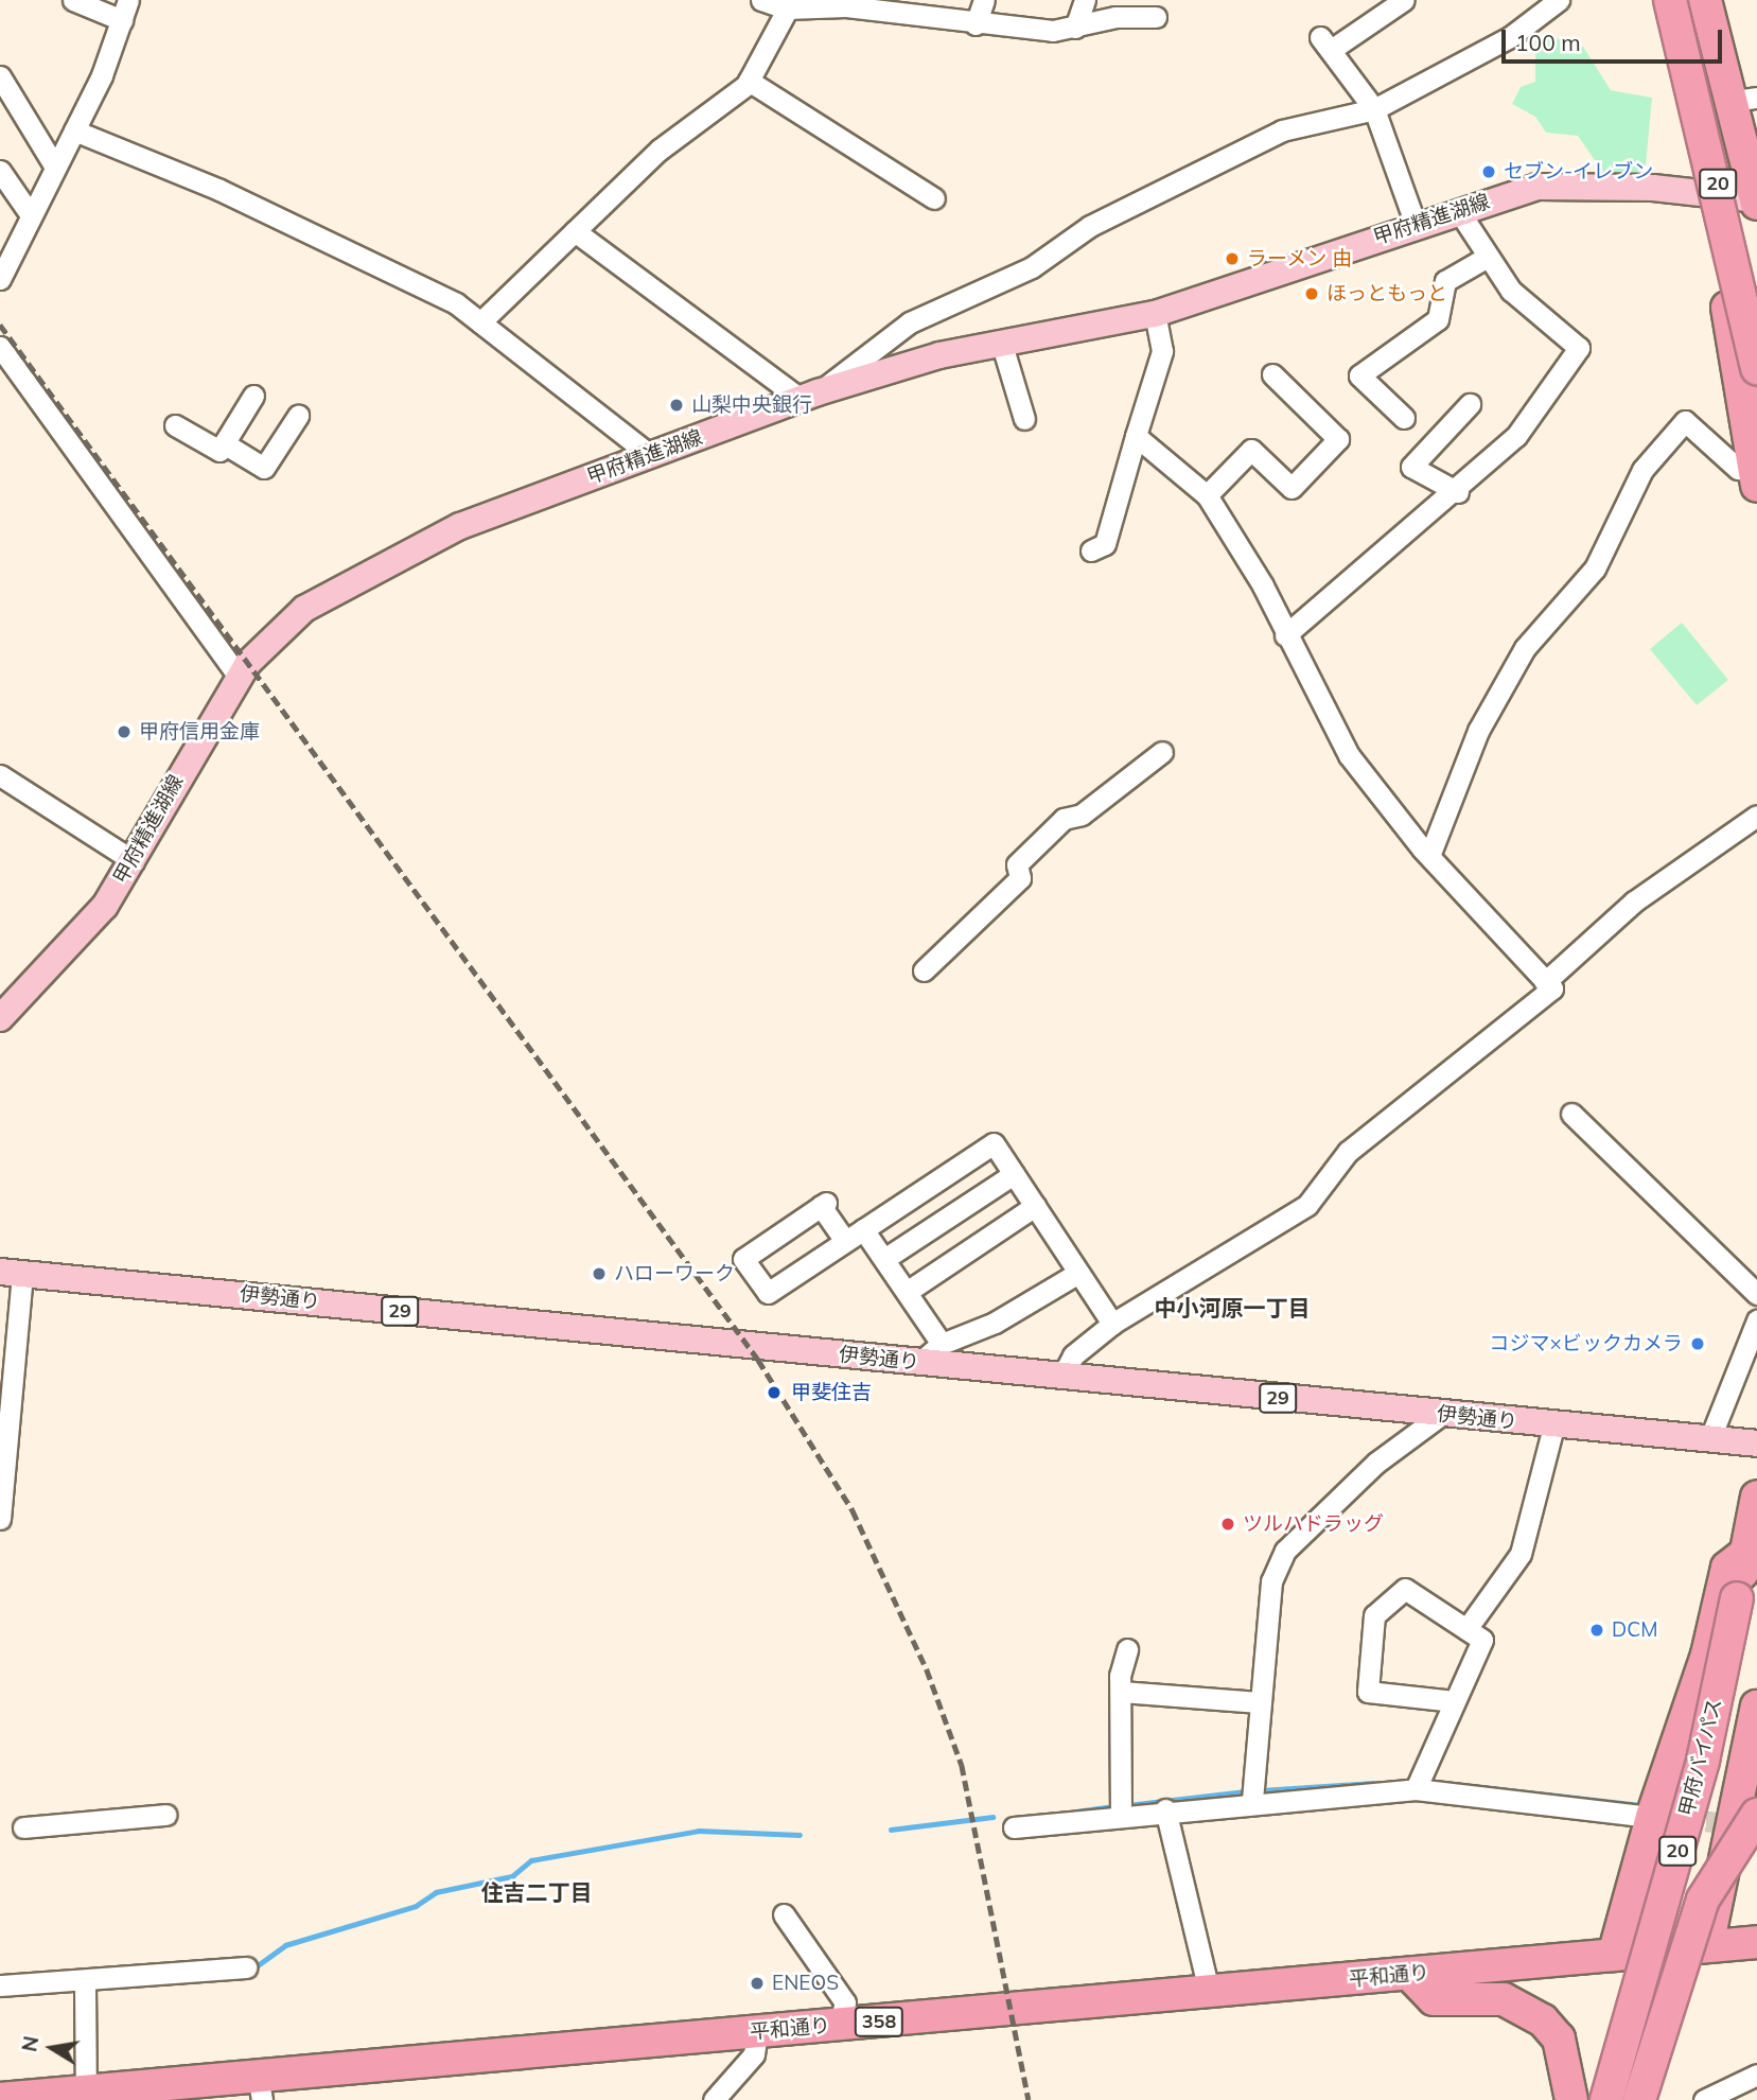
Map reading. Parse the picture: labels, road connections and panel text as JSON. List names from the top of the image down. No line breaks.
{"streets":{"highway":["20","甲府バイパス","平和通り","358"],"main road":["甲府精進湖線","伊勢通り","29"]},"districts":["中小河原一丁目","住吉二丁目"],"places":["セブン-イレブン","ラーメン 由","ほっともっと","山梨中央銀行","甲府信用金庫","ハローワーク","コジマ×ビックカメラ","甲斐住吉","ツルハドラッグ","DCM","ENEOS"],"scale_bar":"100 m","north":"left"}
